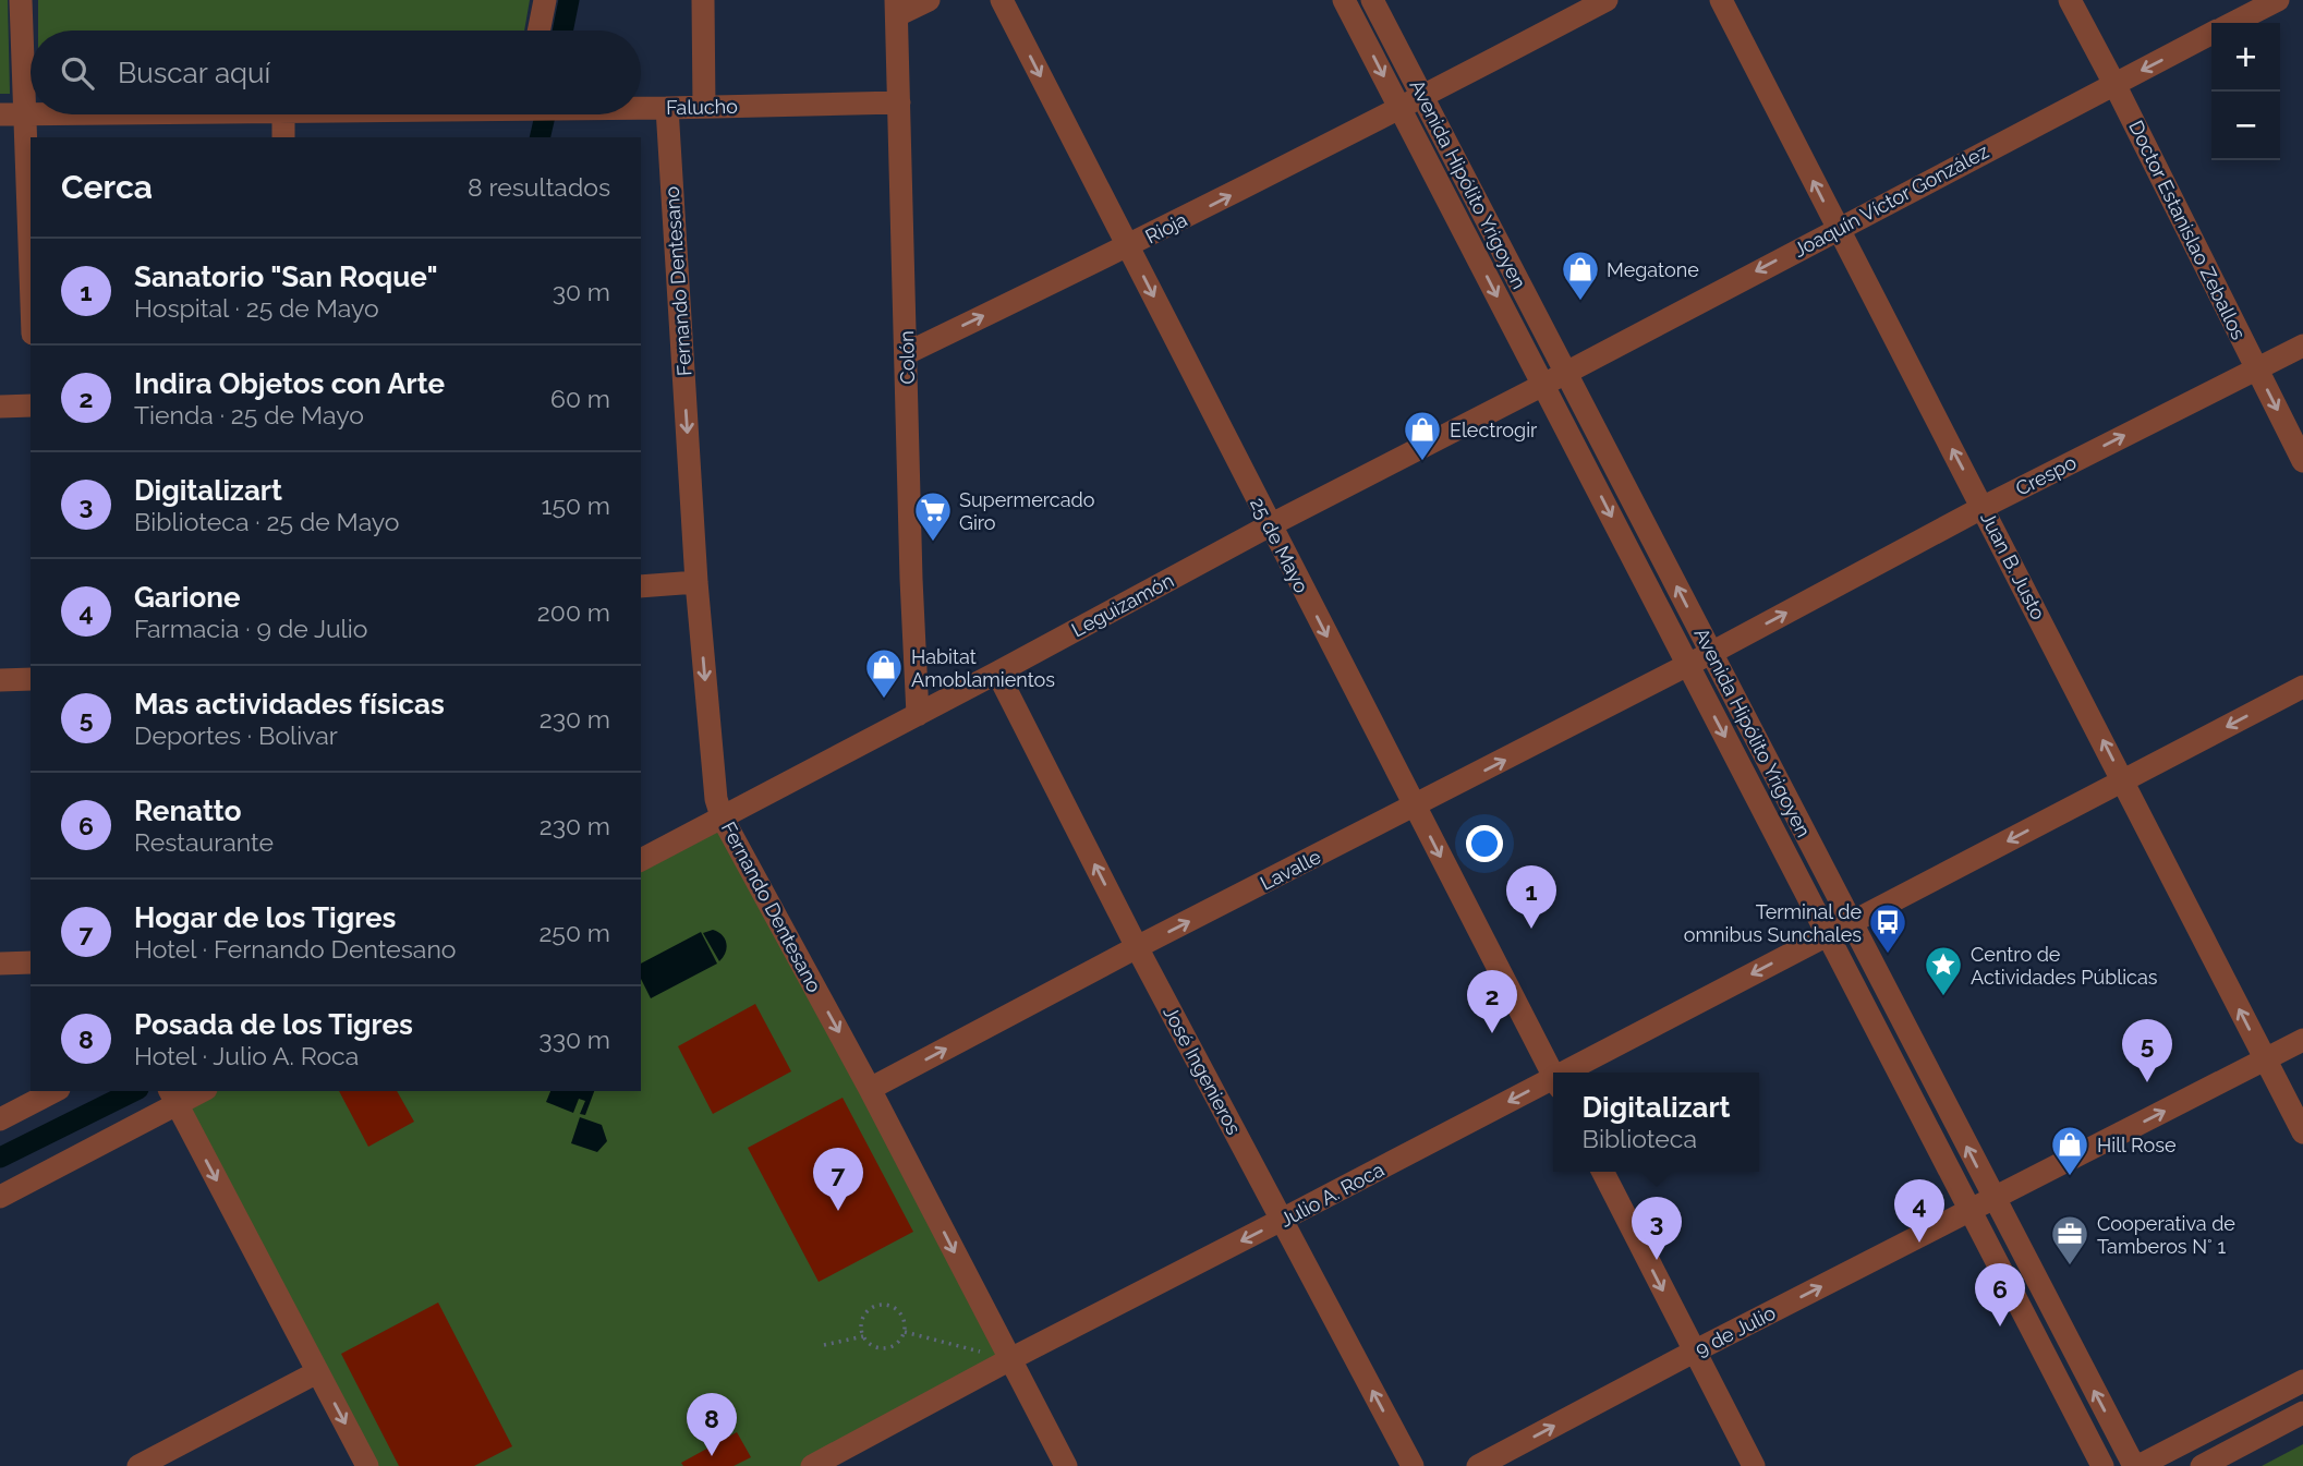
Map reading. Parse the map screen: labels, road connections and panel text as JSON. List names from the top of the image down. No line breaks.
{"streets":{"street":["Falucho","Avenida Hipólito Yrigoyen","Joaquín Víctor González","Rioja","Doctor Estanislao Zeballos","Fernando Dentesano","Colón","Crespo","25 de Mayo","Juan B. Justo","Leguizamón","Lavalle","José Ingenieros","Julio A. Roca","9 de Julio"]},"crossings":[["Falucho","Fernando Dentesano"],["Falucho","Colón"],["Avenida Hipólito Yrigoyen","Joaquín Víctor González"],["Avenida Hipólito Yrigoyen","Rioja"],["Avenida Hipólito Yrigoyen","Crespo"],["Avenida Hipólito Yrigoyen","Leguizamón"],["Avenida Hipólito Yrigoyen","Lavalle"],["Avenida Hipólito Yrigoyen","Julio A. Roca"],["Avenida Hipólito Yrigoyen","9 de Julio"],["Joaquín Víctor González","Doctor Estanislao Zeballos"],["Joaquín Víctor González","Juan B. Justo"],["Joaquín Víctor González","Leguizamón"],["Rioja","Colón"],["Rioja","25 de Mayo"],["Doctor Estanislao Zeballos","Crespo"],["Fernando Dentesano","Leguizamón"],["Fernando Dentesano","Lavalle"],["Fernando Dentesano","Julio A. Roca"],["Colón","Leguizamón"],["Crespo","Juan B. Justo"],["Crespo","Lavalle"],["25 de Mayo","Leguizamón"],["25 de Mayo","Lavalle"],["Juan B. Justo","Julio A. Roca"],["Juan B. Justo","9 de Julio"],["Leguizamón","José Ingenieros"],["Lavalle","José Ingenieros"],["José Ingenieros","Julio A. Roca"]],"one_way":["Joaquín Víctor González","Rioja","Fernando Dentesano","Crespo","25 de Mayo","Juan B. Justo","Lavalle","José Ingenieros","Julio A. Roca","9 de Julio"],"places":{"shop":["Megatone","Electrogir","Habitat Amoblamientos","Hill Rose"],"supermarket":["Supermercado Giro"],"bus stop":["Terminal de omnibus Sunchales"],"place":["Centro de Actividades Públicas"],"office":["Cooperativa de Tamberos N° 1"]},"page":{"map_buttons":["+","−"],"search":"Buscar aquí","heading":["Cerca","8 resultados"],"list":[{"mark":"1","name":"Sanatorio \"San Roque\"","note":"Hospital · 25 de Mayo","value":"30 m"},{"mark":"2","name":"Indira Objetos con Arte","note":"Tienda · 25 de Mayo","value":"60 m"},{"mark":"3","name":"Digitalizart","note":"Biblioteca · 25 de Mayo","value":"150 m"},{"mark":"4","name":"Garione","note":"Farmacia · 9 de Julio","value":"200 m"},{"mark":"5","name":"Mas actividades físicas","note":"Deportes · Bolivar","value":"230 m"},{"mark":"6","name":"Renatto","note":"Restaurante","value":"230 m"},{"mark":"7","name":"Hogar de los Tigres","note":"Hotel · Fernando Dentesano","value":"250 m"},{"mark":"8","name":"Posada de los Tigres","note":"Hotel · Julio A. Roca","value":"330 m"}],"pins":["1","2","5","7","4","3","6","8"],"popup":["Digitalizart","Biblioteca"]}}
